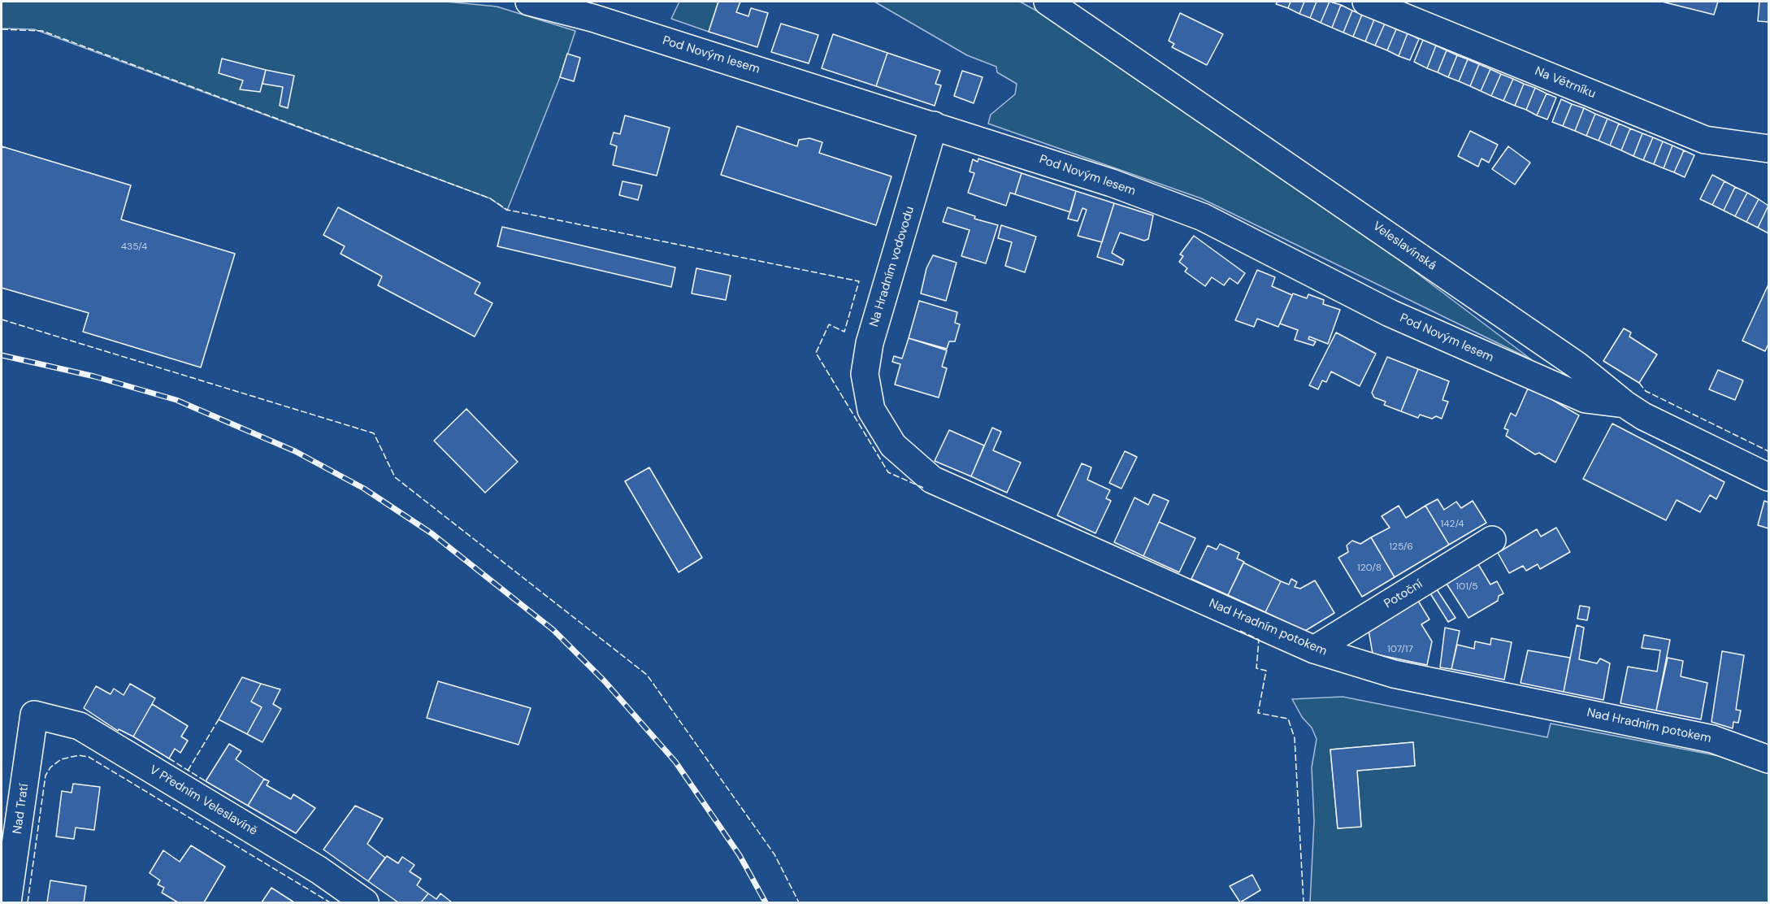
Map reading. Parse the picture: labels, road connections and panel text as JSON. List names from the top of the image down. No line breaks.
{"streets":{"street":["Pod Novým lesem","Na Větrníku","Veleslavínská","Na Hradním vodovodu","Potoční","Nad Hradním potokem","V Předním Veleslavíně","Nad Tratí"]},"crossings":[["Pod Novým lesem","Veleslavínská"],["Pod Novým lesem","Na Hradním vodovodu"],["Na Hradním vodovodu","Nad Hradním potokem"],["Potoční","Nad Hradním potokem"],["V Předním Veleslavíně","Nad Tratí"]],"house_numbers":["435/4","142/4","125/6","120/8","101/5","107/17"]}
